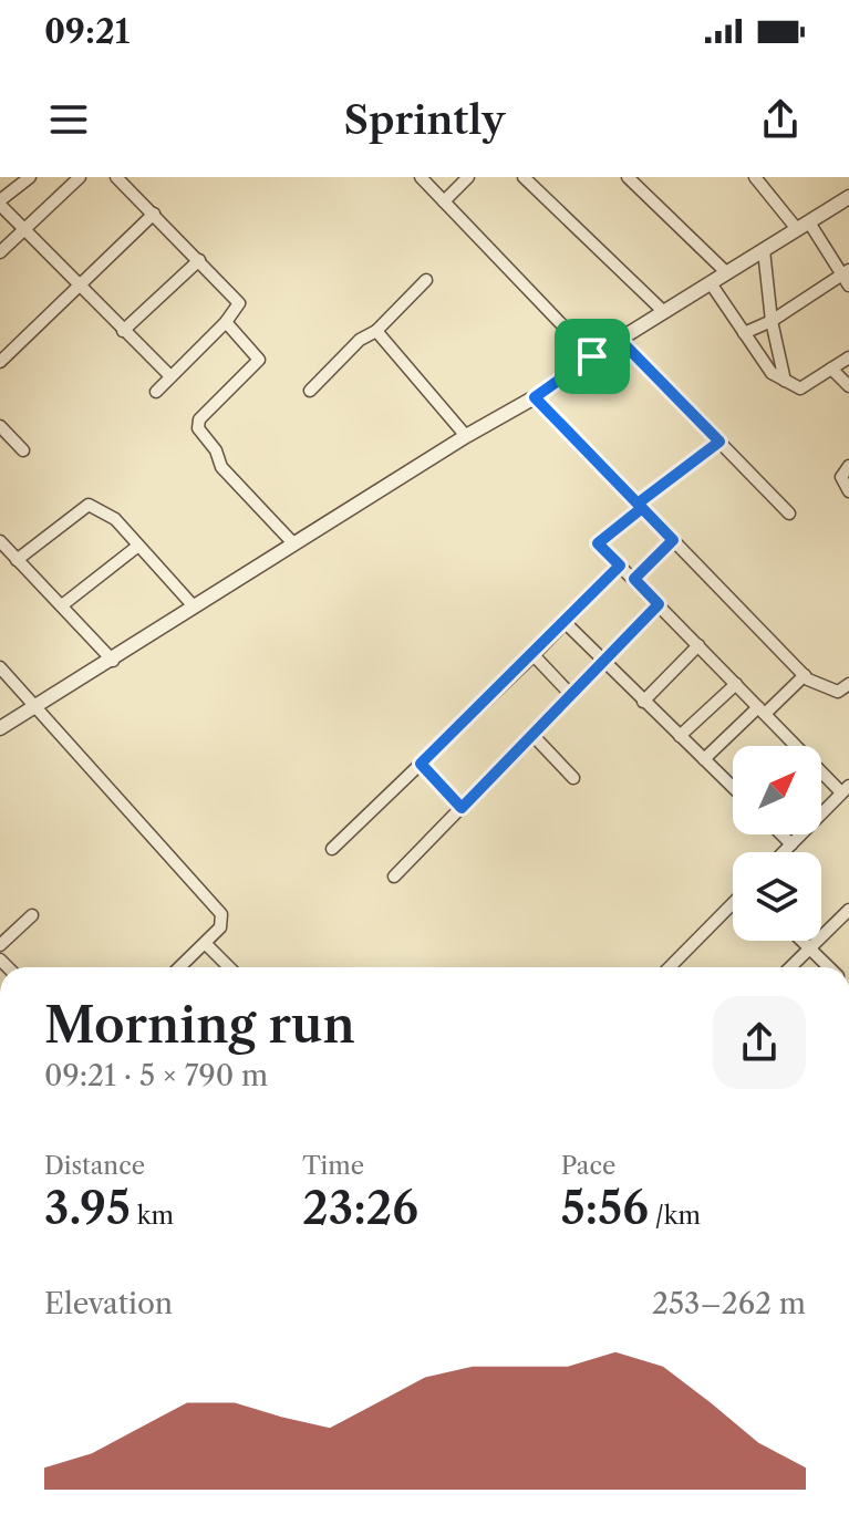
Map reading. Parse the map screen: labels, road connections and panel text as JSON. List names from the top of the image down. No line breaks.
{"north":"top right","page":{"status":"09:21","header":"Sprintly","heading":["Morning run","09:21 · 5 × 790 m"],"stats":[["Distance","3.95 km"],["Time","23:26"],["Pace","5:56 /km"]],"chart":["Elevation","253–262 m"]}}
